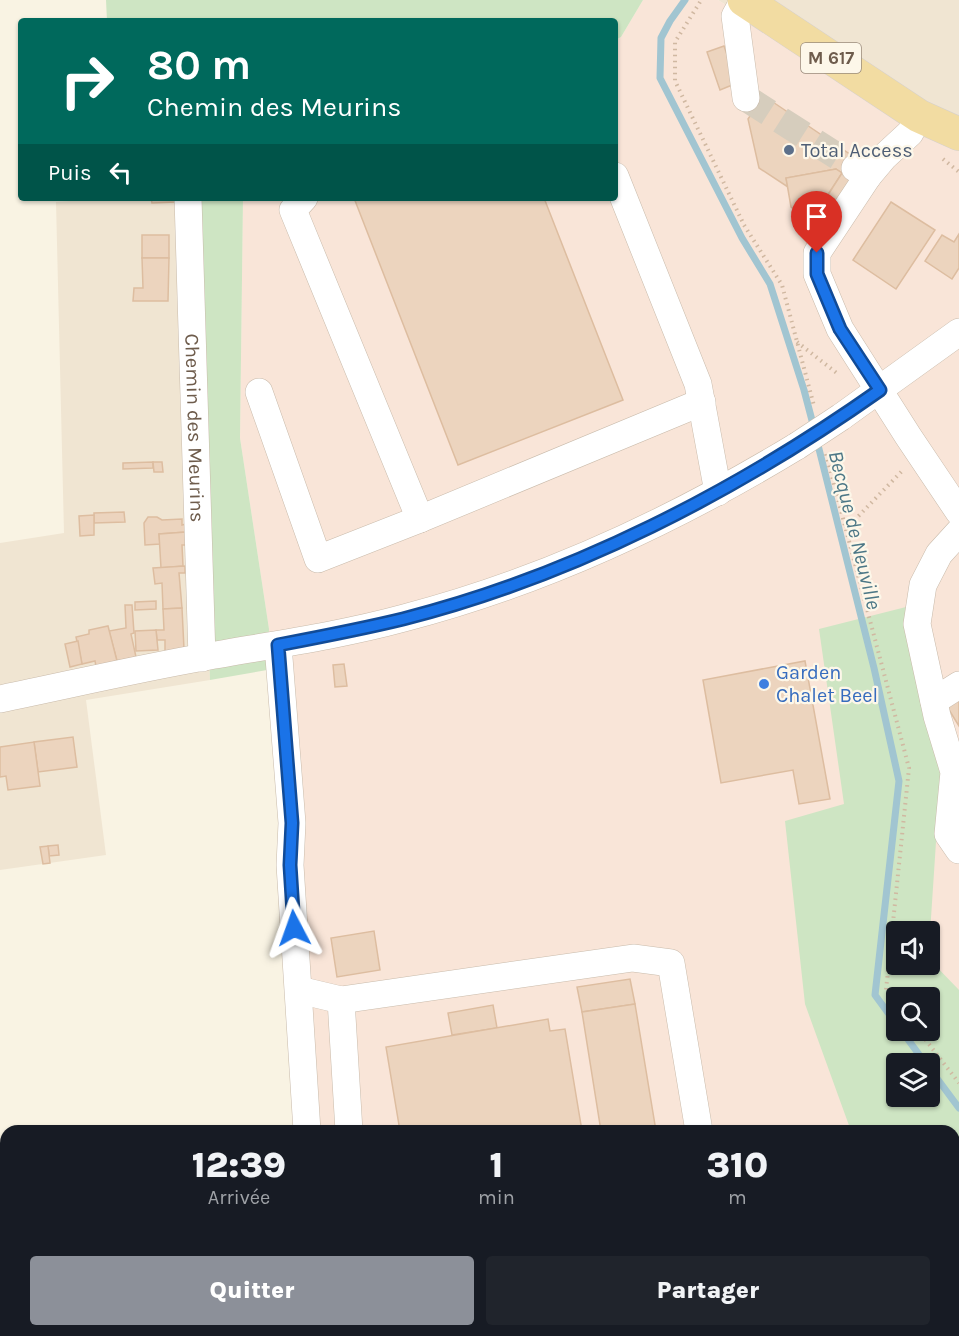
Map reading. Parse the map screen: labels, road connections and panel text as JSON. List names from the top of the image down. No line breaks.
{"streets":{"main road":["M 617"],"street":["Chemin des Meurins"]},"water":["Becque de Neuville"],"places":["Total Access","Garden Chalet Beel"],"page":{"turn":["80 m","Chemin des Meurins"],"then":"Puis","eta":["12:39","Arrivée","1","min","310","m"],"buttons":["Quitter","Partager"]}}
